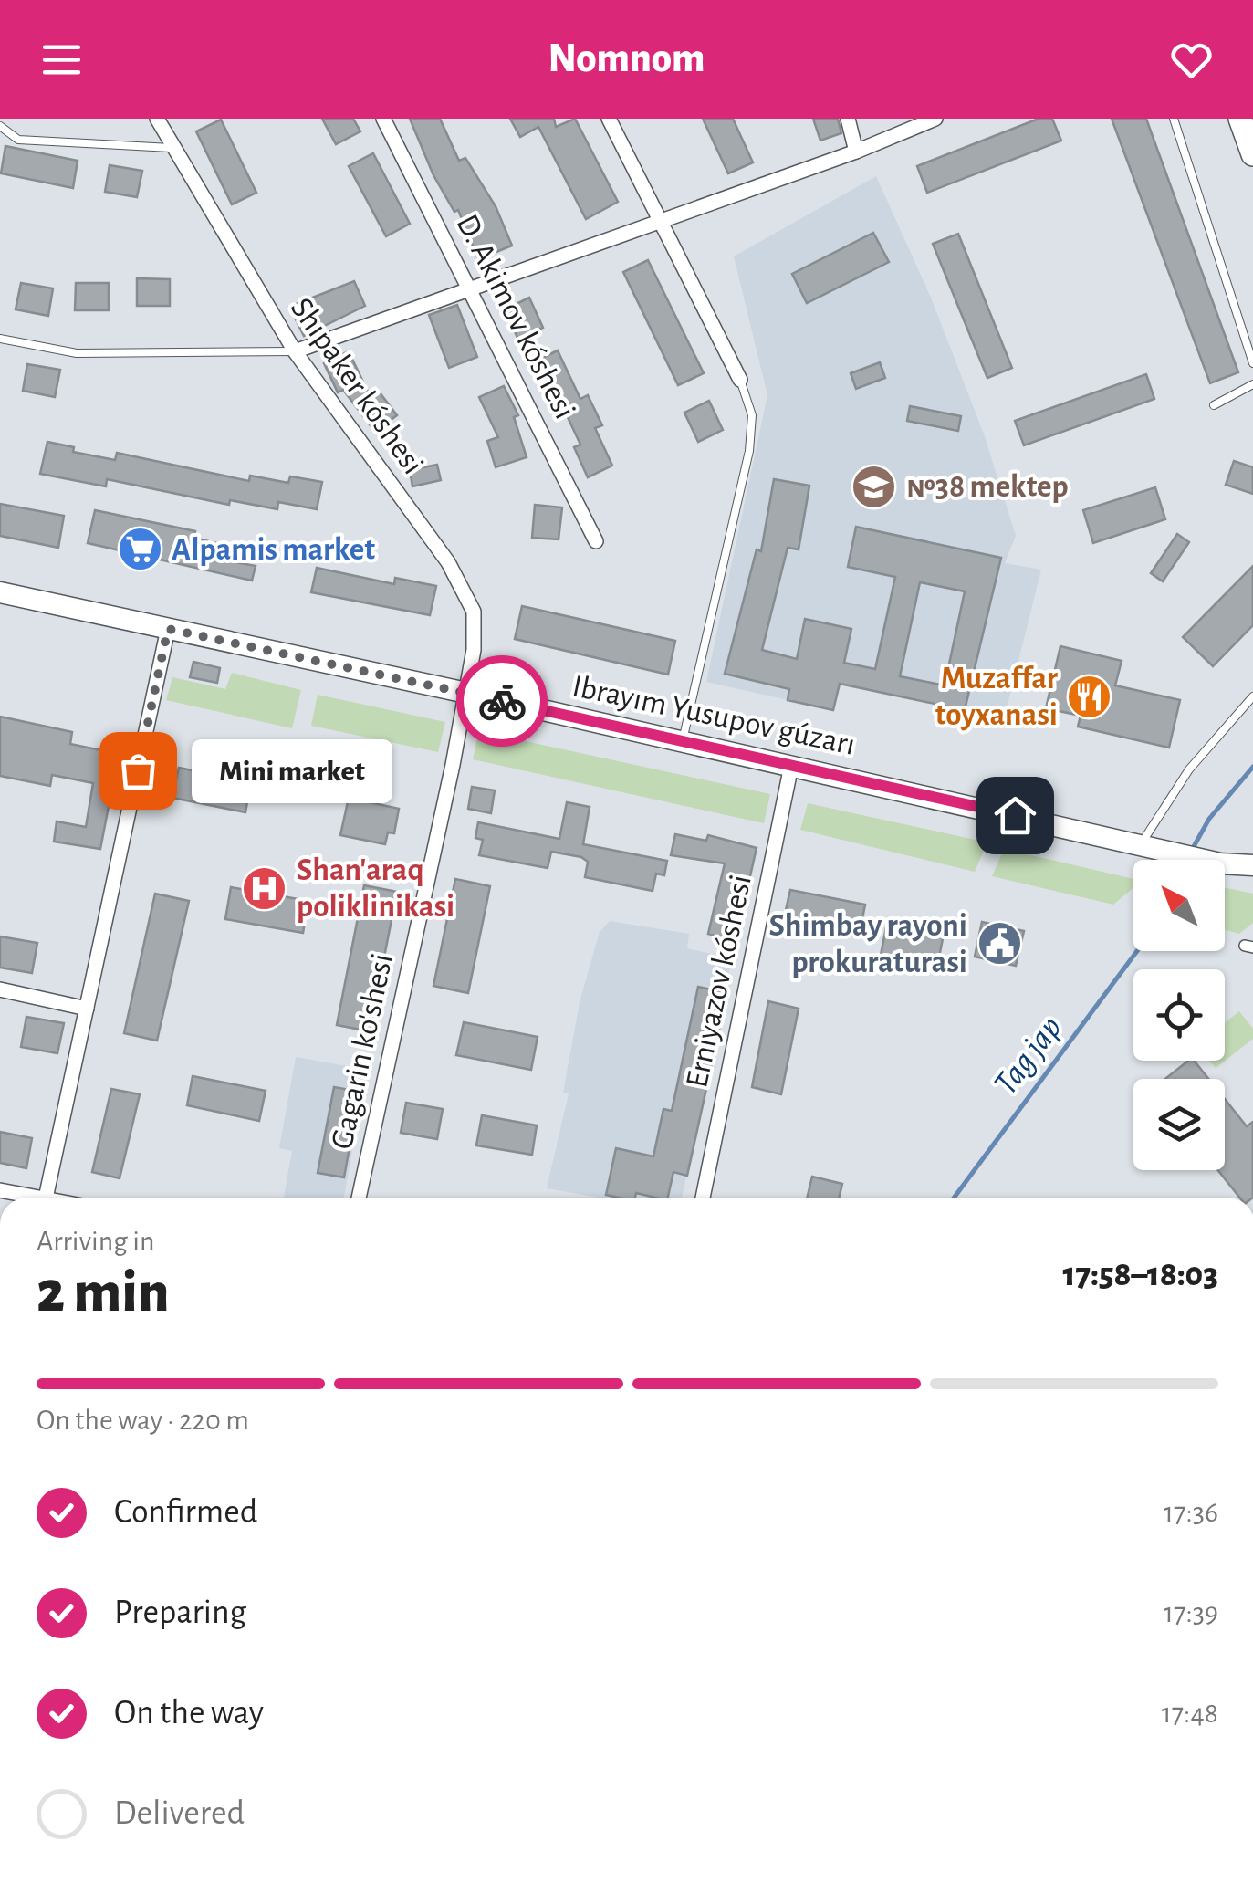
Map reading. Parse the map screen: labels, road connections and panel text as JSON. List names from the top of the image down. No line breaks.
{"streets":{"main road":["Ibrayım Yusupov gúzarı"],"street":["D. Akimov kóshesi","Shıpaker kóshesi","Erniyazov kóshesi","Gagarin ko'shesi"]},"crossings":[["Shıpaker kóshesi","Ibrayım Yusupov gúzarı"],["Shıpaker kóshesi","Gagarin ko'shesi"],["Ibrayım Yusupov gúzarı","Erniyazov kóshesi"],["Ibrayım Yusupov gúzarı","Gagarin ko'shesi"]],"water":["Tag jap"],"places":{"school or university":["№38 mektep"],"supermarket":["Alpamis market"],"restaurant":["Muzaffar toyxanasi"],"other":["Mini market"],"hospital":["Shan'araq poliklinikasi"],"public building":["Shimbay rayoni prokuraturasi"]},"north":"top left","page":{"header":"Nomnom","bubble":"Mini market","heading":["2 min","Arriving in","17:58–18:03"],"bar":"On the way · 220 m","list":[["Confirmed","17:36"],["Preparing","17:39"],["On the way","17:48"],"Delivered"]}}
